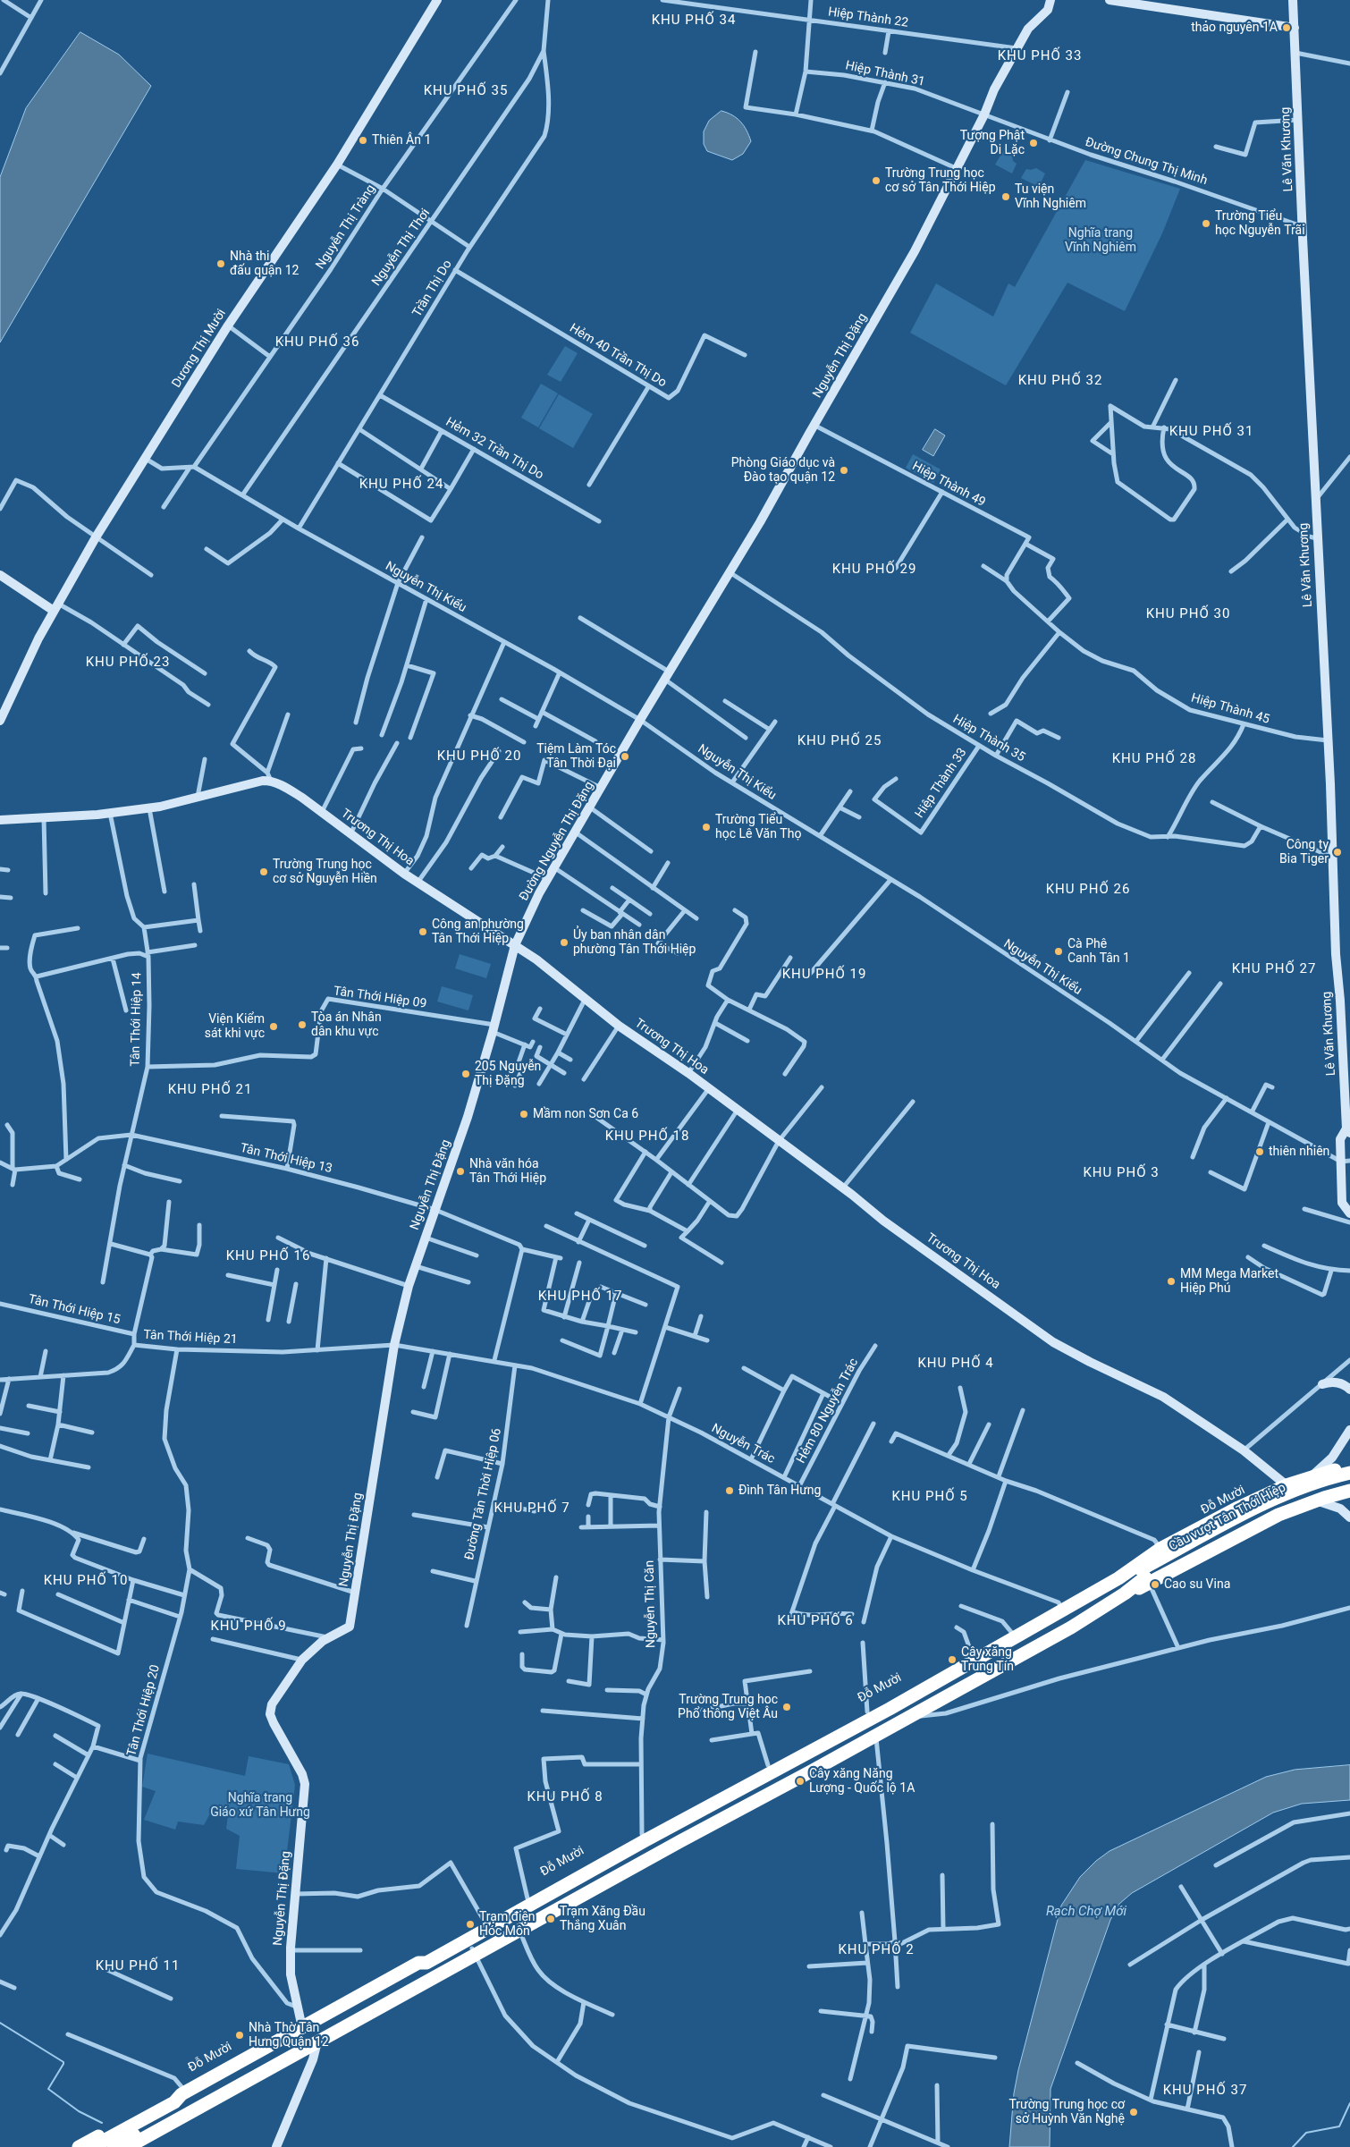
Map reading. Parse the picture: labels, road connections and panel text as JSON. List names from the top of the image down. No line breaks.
{"streets":{"highway":["Đỗ Mười","Cầu vượt Tân Thới Hiệp"],"street":["Hiệp Thành 22","Hiệp Thành 31","Lê Văn Khương","Đường Chung Thị Minh","Nguyễn Thị Tràng","Nguyễn Thị Thơi","Trần Thị Do","Dương Thị Mười","Hẻm 40 Trần Thị Do","Nguyễn Thị Đặng","Hẻm 32 Trần Thị Do","Hiệp Thành 49","Nguyễn Thị Kiểu","Hiệp Thành 45","Hiệp Thành 35","Hiệp Thành 33","Trương Thị Hoa","Đường Nguyễn Thị Đặng","Tân Thới Hiệp 09","Tân Thới Hiệp 14","Tân Thới Hiệp 13","Tân Thới Hiệp 15","Tân Thới Hiệp 21","Hẻm 80 Nguyễn Trác","Nguyễn Trác","Đường Tân Thời Hiệp 06","Nguyễn Thị Căn","Tân Thới Hiệp 20"]},"crossings":[["Hiệp Thành 22","Nguyễn Thị Đặng"],["Hiệp Thành 31","Đường Chung Thị Minh"],["Hiệp Thành 31","Nguyễn Thị Đặng"],["Lê Văn Khương","Đường Chung Thị Minh"],["Lê Văn Khương","Nguyễn Thị Kiểu"],["Lê Văn Khương","Hiệp Thành 45"],["Đường Chung Thị Minh","Nguyễn Thị Đặng"],["Nguyễn Thị Tràng","Nguyễn Thị Kiểu"],["Nguyễn Thị Thơi","Trần Thị Do"],["Nguyễn Thị Thơi","Nguyễn Thị Kiểu"],["Trần Thị Do","Hẻm 40 Trần Thị Do"],["Trần Thị Do","Hẻm 32 Trần Thị Do"],["Trần Thị Do","Nguyễn Thị Kiểu"],["Nguyễn Thị Đặng","Hiệp Thành 49"],["Nguyễn Thị Đặng","Nguyễn Thị Kiểu"],["Nguyễn Thị Đặng","Hiệp Thành 35"],["Nguyễn Thị Đặng","Đường Nguyễn Thị Đặng"],["Nguyễn Thị Đặng","Tân Thới Hiệp 09"],["Nguyễn Thị Đặng","Tân Thới Hiệp 13"],["Nguyễn Thị Đặng","Tân Thới Hiệp 21"],["Nguyễn Thị Đặng","Nguyễn Trác"],["Nguyễn Thị Đặng","Đỗ Mười"],["Nguyễn Thị Đặng","Tân Thới Hiệp 20"],["Nguyễn Thị Kiểu","Đường Nguyễn Thị Đặng"],["Hiệp Thành 35","Hiệp Thành 33"],["Trương Thị Hoa","Đường Nguyễn Thị Đặng"],["Trương Thị Hoa","Đỗ Mười"],["Đường Nguyễn Thị Đặng","Tân Thới Hiệp 09"],["Tân Thới Hiệp 09","Tân Thới Hiệp 14"],["Tân Thới Hiệp 14","Tân Thới Hiệp 13"],["Tân Thới Hiệp 15","Tân Thới Hiệp 21"],["Tân Thới Hiệp 21","Nguyễn Trác"],["Tân Thới Hiệp 21","Tân Thới Hiệp 20"],["Hẻm 80 Nguyễn Trác","Nguyễn Trác"],["Nguyễn Trác","Đường Tân Thời Hiệp 06"],["Nguyễn Trác","Đỗ Mười"],["Nguyễn Trác","Nguyễn Thị Căn"],["Đỗ Mười","Cầu vượt Tân Thới Hiệp"],["Đỗ Mười","Nguyễn Thị Căn"]],"districts":["KHU PHỐ 34","KHU PHỐ 33","KHU PHỐ 35","KHU PHỐ 36","KHU PHỐ 32","KHU PHỐ 31","KHU PHỐ 24","KHU PHỐ 29","KHU PHỐ 30","KHU PHỐ 23","KHU PHỐ 25","KHU PHỐ 20","KHU PHỐ 28","KHU PHỐ 26","KHU PHỐ 27","KHU PHỐ 19","KHU PHỐ 21","KHU PHỐ 18","KHU PHỐ 3","KHU PHỐ 16","KHU PHỐ 17","KHU PHỐ 4","KHU PHỐ 5","KHU PHỐ 7","KHU PHỐ 10","KHU PHỐ 6","KHU PHỐ 9","KHU PHỐ 8","KHU PHỐ 2","KHU PHỐ 11","KHU PHỐ 37"],"water":["Rạch Chợ Mới"],"parks":["Nghĩa trang Vĩnh Nghiêm","Nghĩa trang Giáo xứ Tân Hưng"],"places":["thảo nguyên 1A","Thiên Ân 1","Tượng Phật Di Lặc","Trường Trung học cơ sở Tân Thới Hiệp","Tu viện Vĩnh Nghiêm","Trường Tiểu học Nguyễn Trãi","Nhà thi đấu quận 12","Phòng Giáo dục và Đào tạo quận 12","Tiệm Làm Tóc Tân Thời Đại","Trường Tiểu học Lê Văn Thọ","Công ty Bia Tiger","Trường Trung học cơ sở Nguyễn Hiền","Công an phường Tân Thới Hiệp","Ủy ban nhân dân phường Tân Thới Hiệp","Cà Phê Canh Tân 1","Tòa án Nhân dân khu vực","Viện Kiểm sát khi vực","205 Nguyễn Thị Đặng","Mầm non Sơn Ca 6","thiên nhiên","Nhà văn hóa Tân Thới Hiệp","MM Mega Market Hiệp Phú","Đình Tân Hưng","Cao su Vina","Cây xăng Trung Tín","Trường Trung học Phổ thông Việt Âu","Cây xăng Năng Lượng - Quốc lộ 1A","Trạm Xăng Đầu Thắng Xuân","Trạm điện Hóc Môn","Nhà Thờ Tân Hưng Quận 12","Trường Trung học cơ sở Huỳnh Văn Nghệ"]}
